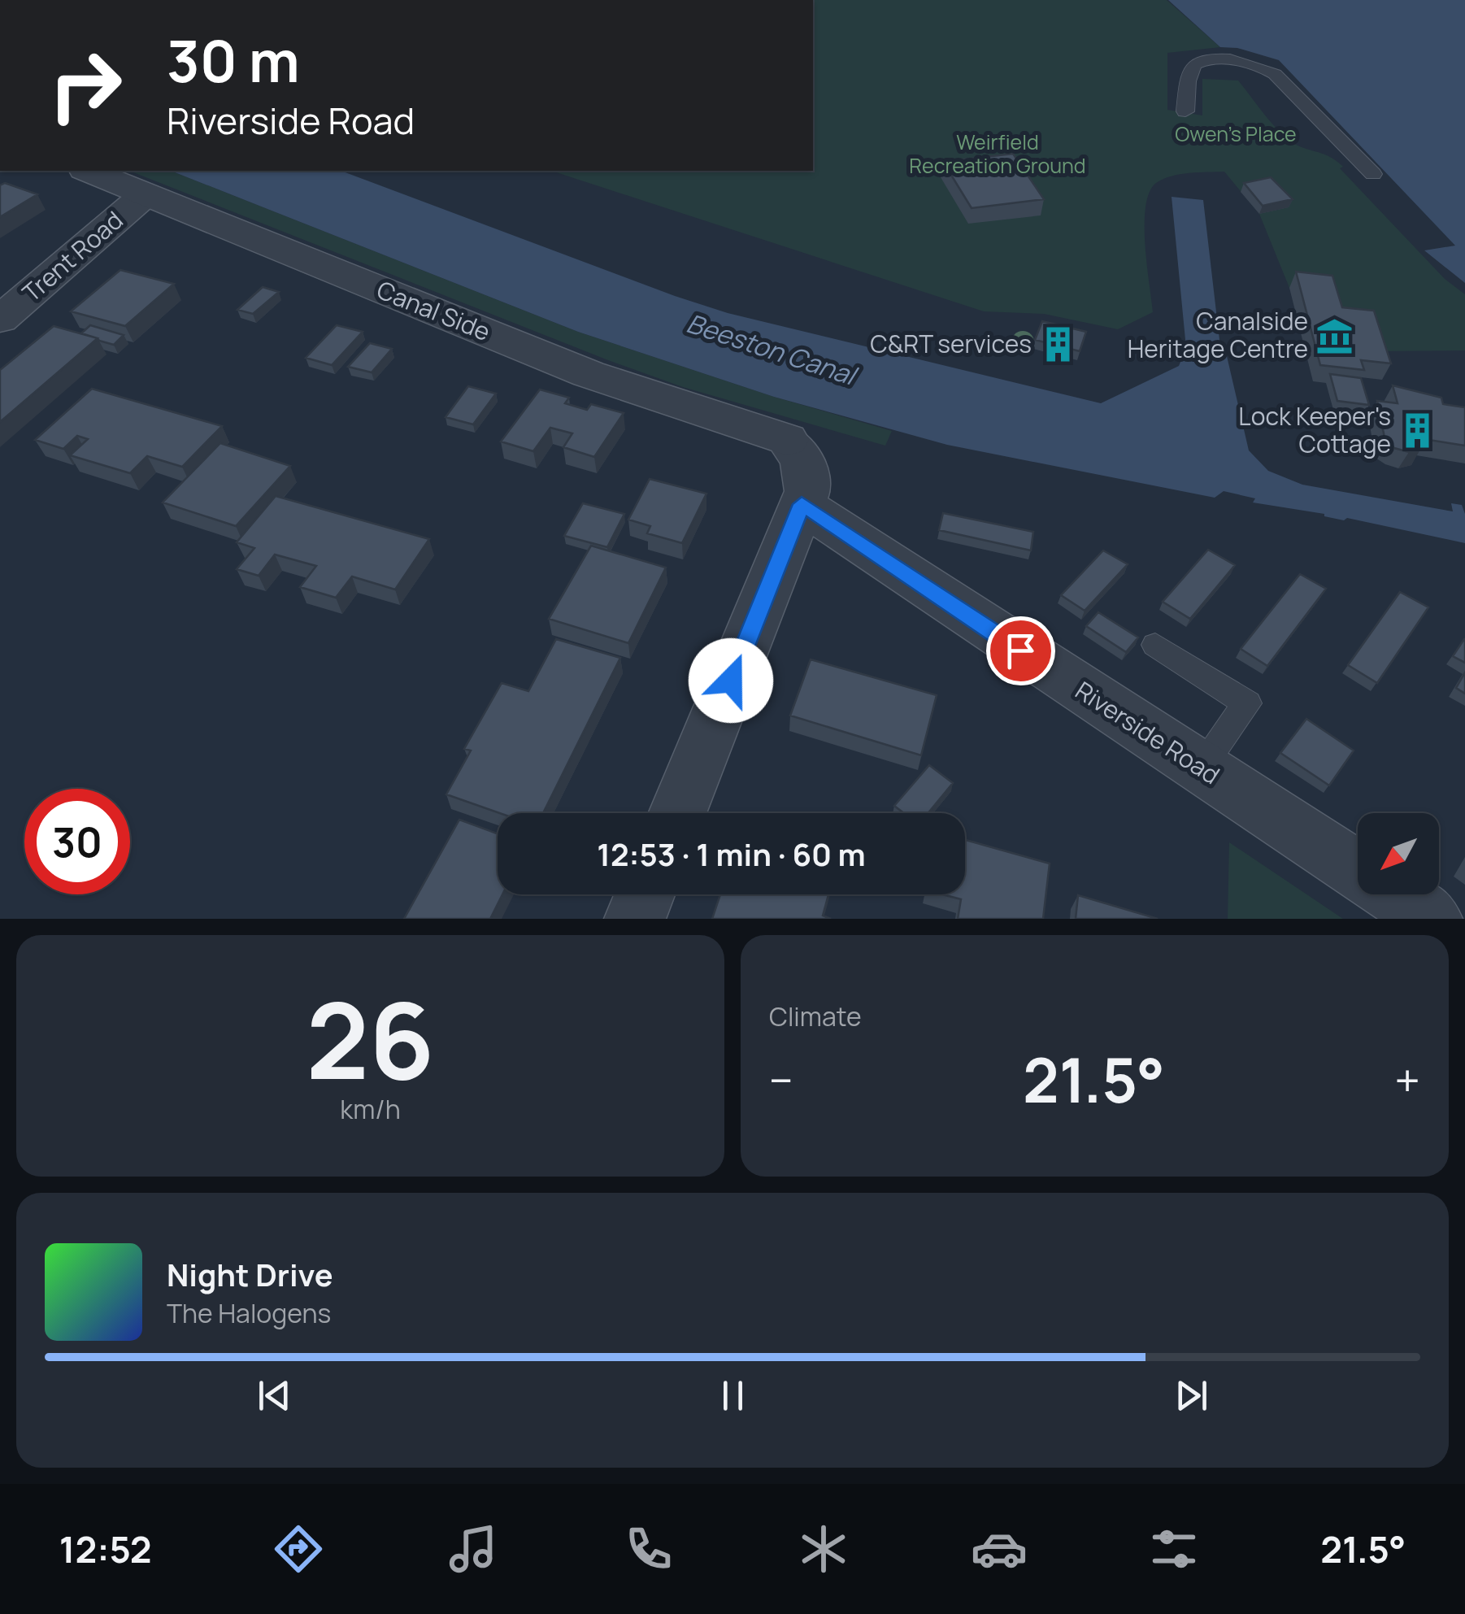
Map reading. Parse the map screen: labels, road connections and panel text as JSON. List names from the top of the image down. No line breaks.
{"streets":{"street":["Trent Road","Canal Side","Riverside Road"]},"crossings":[["Trent Road","Canal Side"],["Canal Side","Riverside Road"]],"water":["Beeston Canal"],"parks":["Owen's Place","Weirfield Recreation Ground"],"places":{"museum":["Canalside Heritage Centre"],"building":["C&RT services","Lock Keeper's Cottage"]},"north":"bottom left","page":{"turn":["30 m","Riverside Road"],"limit":"30","trip":"12:53 · 1 min · 60 m","tile":[["26","km/h"],"Climate"],"heat":["−","21.5°","+"],"song":["Night Drive","The Halogens"],"tabs":["12:52","21.5°"]}}
